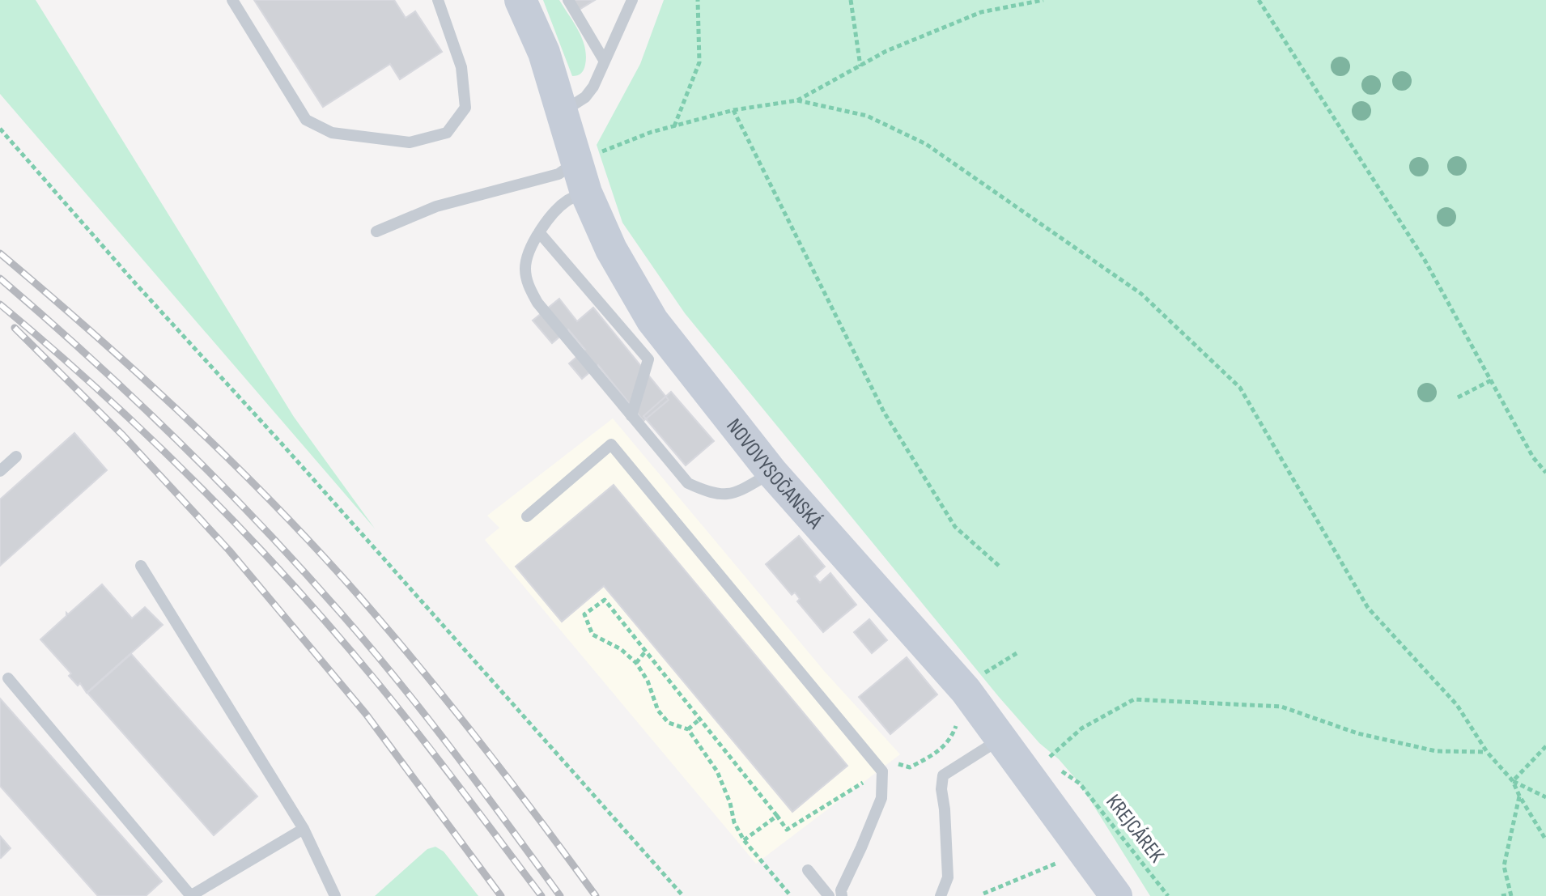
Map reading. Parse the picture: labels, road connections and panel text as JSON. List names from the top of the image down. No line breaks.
{"streets":{"main road":["NOVOVYSOČANSKÁ"],"path":["KREJCÁREK"]}}
